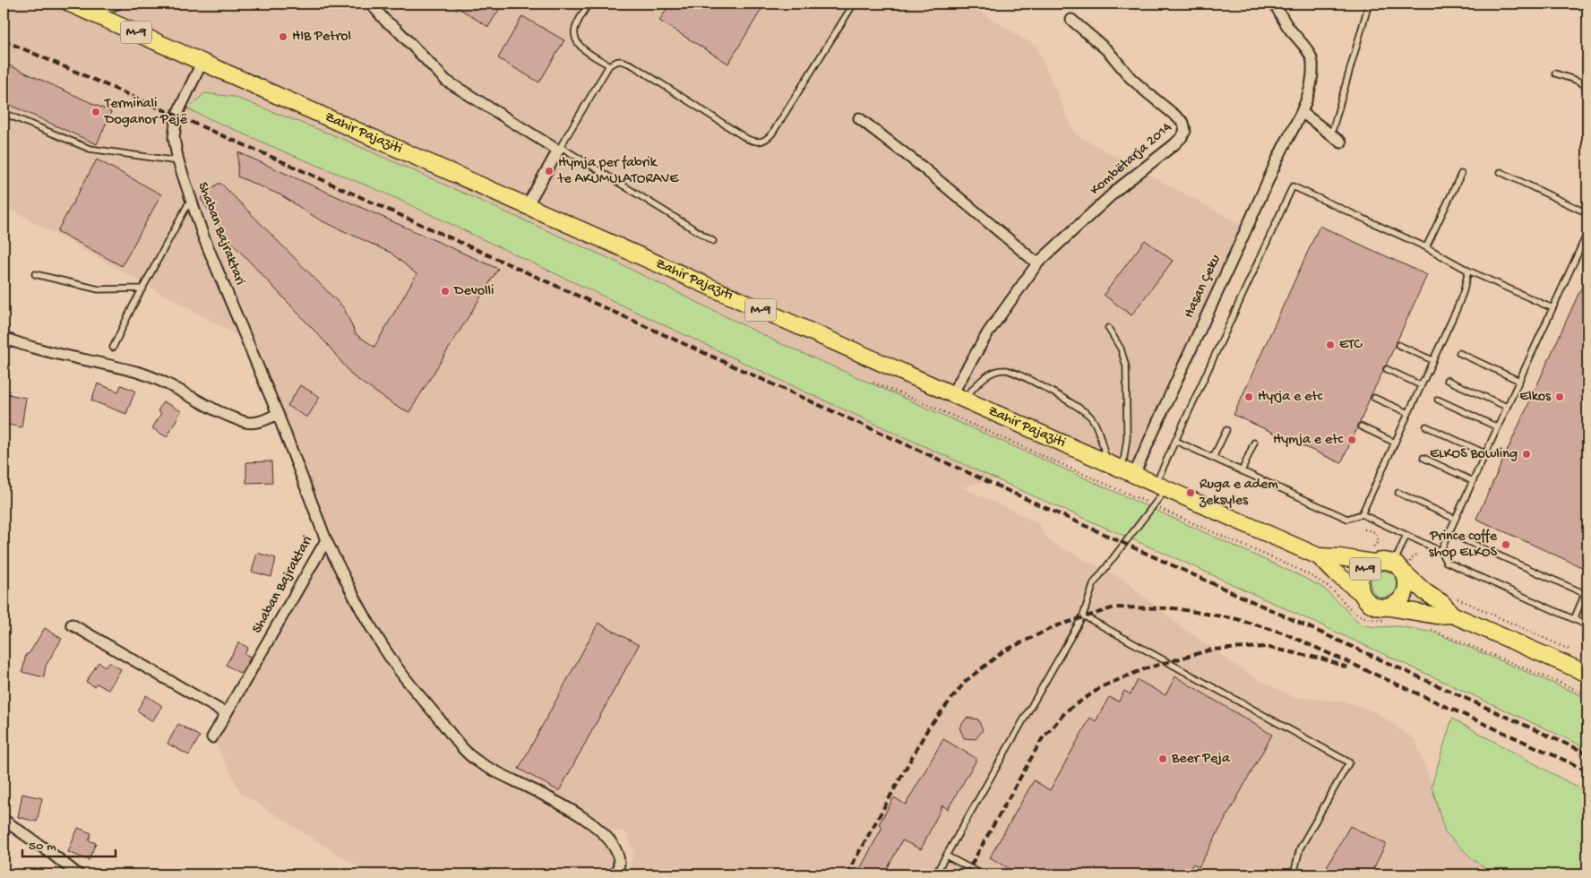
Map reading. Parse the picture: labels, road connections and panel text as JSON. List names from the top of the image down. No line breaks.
{"streets":{"main road":["M-9","Zahir Pajaziti"],"street":["Kombëtarja 2014","Shaban Bajraktari","Hasan Çeku"]},"crossings":[["M-9","Zahir Pajaziti"],["Zahir Pajaziti","Kombëtarja 2014"],["Zahir Pajaziti","Shaban Bajraktari"],["Zahir Pajaziti","Hasan Çeku"]],"places":["HIB Petrol","Terminali Doganor Pejë","Hymja per fabrik te AKUMULATORAVE","Devolli","ETC","Hyrja e etc","Elkos","Hymja e etc","ELKOS Bowling","Ruga e adem zeksyles","Prince coffe shop ELKOS","Beer Peja"],"scale_bar":"50 m"}
